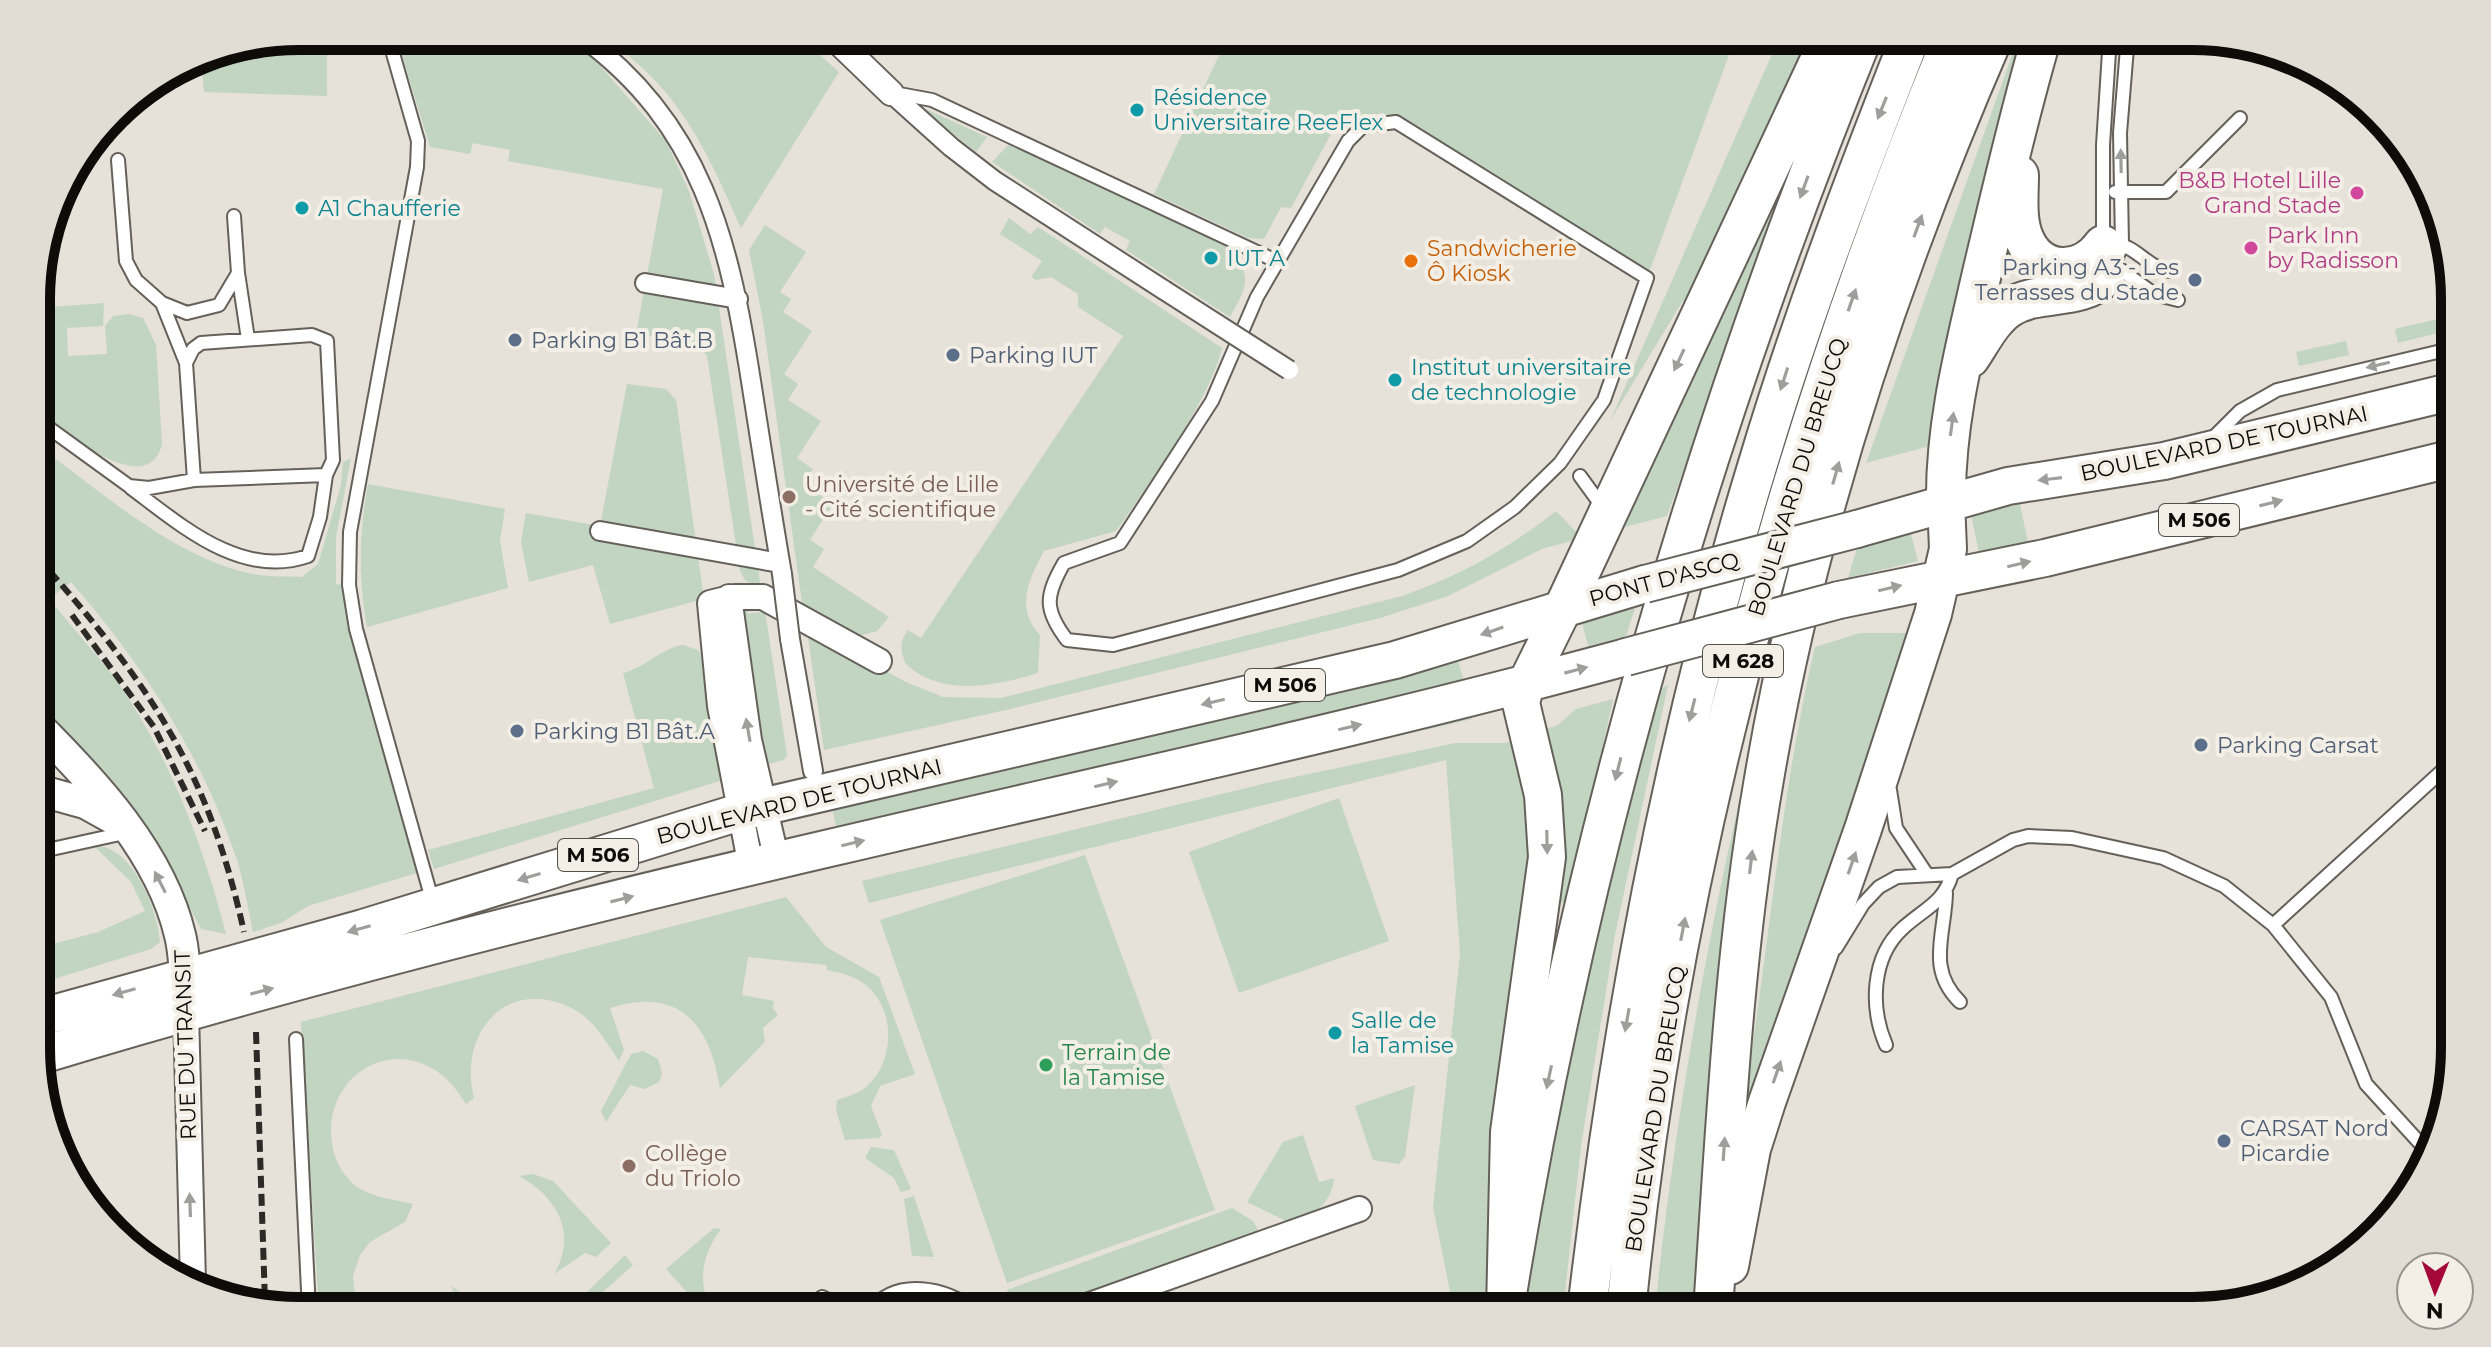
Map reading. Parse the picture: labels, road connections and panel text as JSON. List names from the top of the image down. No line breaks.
{"streets":{"highway":["BOULEVARD DU BREUCQ","M 628"],"main road":["BOULEVARD DE TOURNAI","M 506","PONT D'ASCQ"],"street":["RUE DU TRANSIT"]},"crossings":[["BOULEVARD DE TOURNAI","PONT D'ASCQ"],["BOULEVARD DE TOURNAI","RUE DU TRANSIT"],["M 506","RUE DU TRANSIT"]],"one_way":["RUE DU TRANSIT"],"places":["Résidence Universitaire ReeFlex","B&B Hotel Lille Grand Stade","A1 Chaufferie","Park Inn by Radisson","IUT A","Sandwicherie Ô Kiosk","Parking A3 - Les Terrasses du Stade","Parking B1 Bât.B","Parking IUT","Institut universitaire de technologie","Université de Lille ‐ Cité scientifique","Parking B1 Bât.A","Parking Carsat","Salle de la Tamise","Terrain de la Tamise","CARSAT Nord Picardie","Collège du Triolo"],"north":"bottom"}
